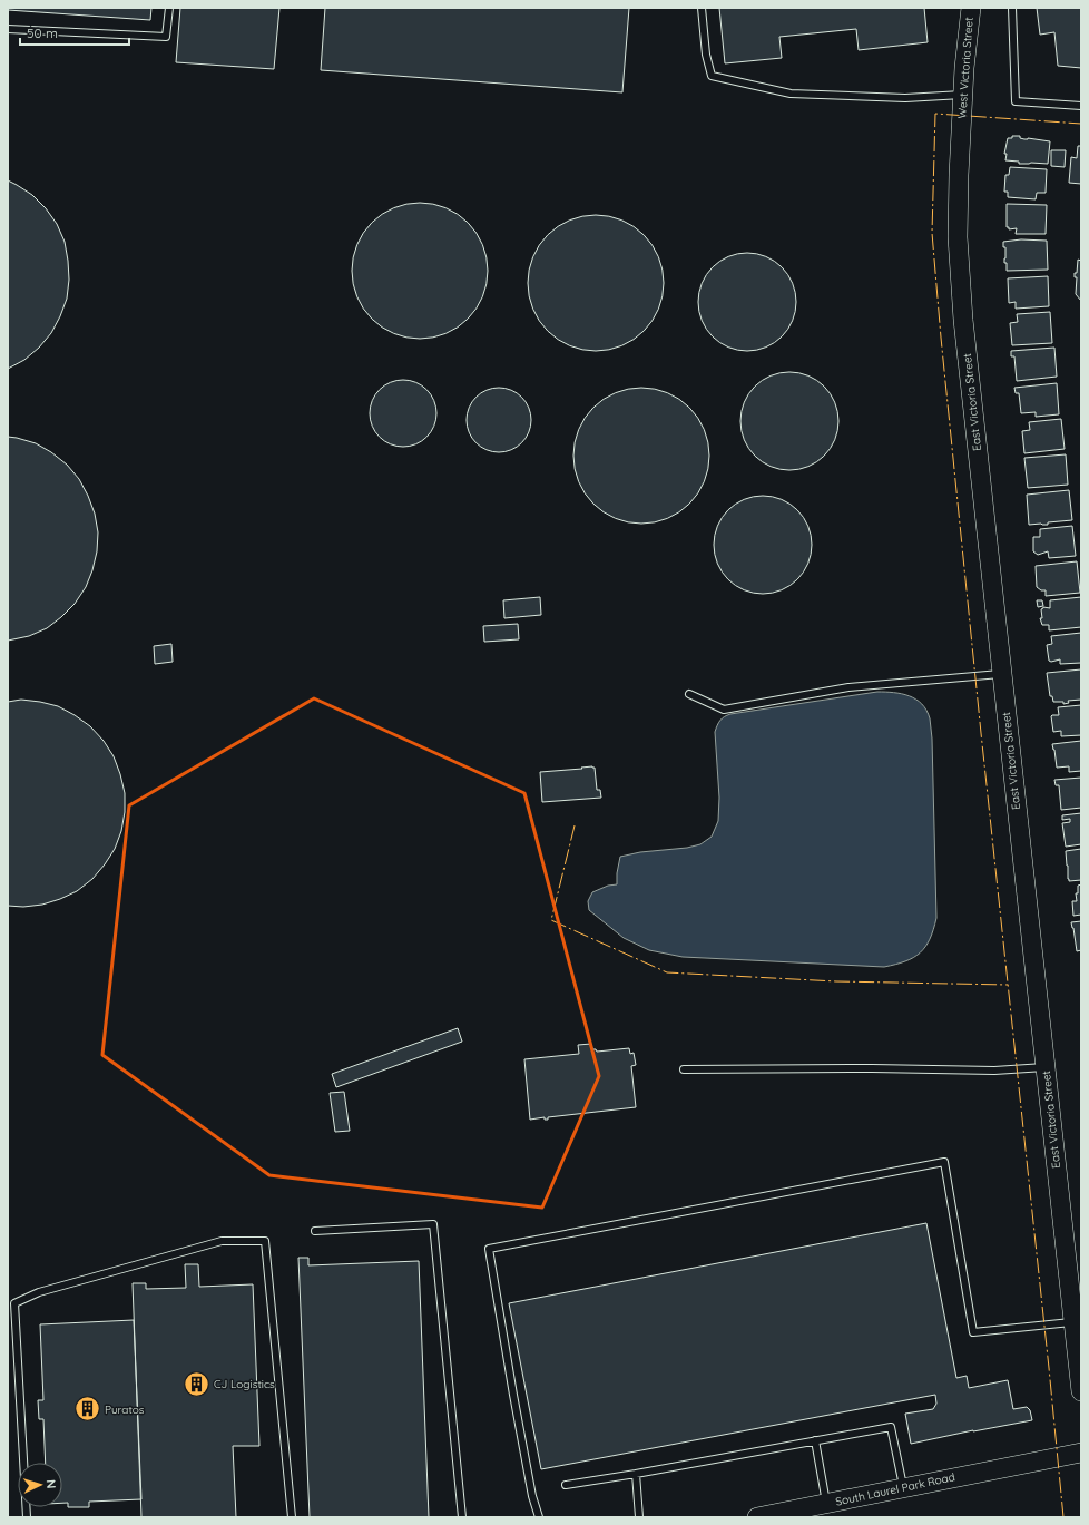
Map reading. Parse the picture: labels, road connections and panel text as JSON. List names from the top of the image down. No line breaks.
{"streets":{"street":["West Victoria Street","East Victoria Street","South Laurel Park Road"]},"crossings":[["West Victoria Street","East Victoria Street"]],"places":{"building":["CJ Logistics","Puratos"]},"scale_bar":"50 m","north":"right"}
